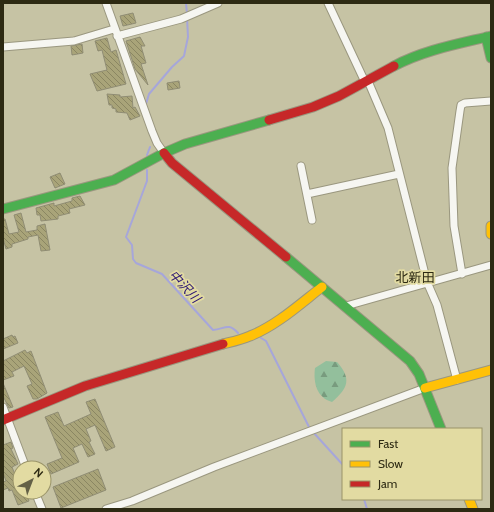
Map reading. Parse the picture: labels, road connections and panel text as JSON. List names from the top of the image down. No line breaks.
{"districts":["北新田"],"water":["中沢川"],"legend":["Fast","Slow","Jam"],"north":"top right"}
